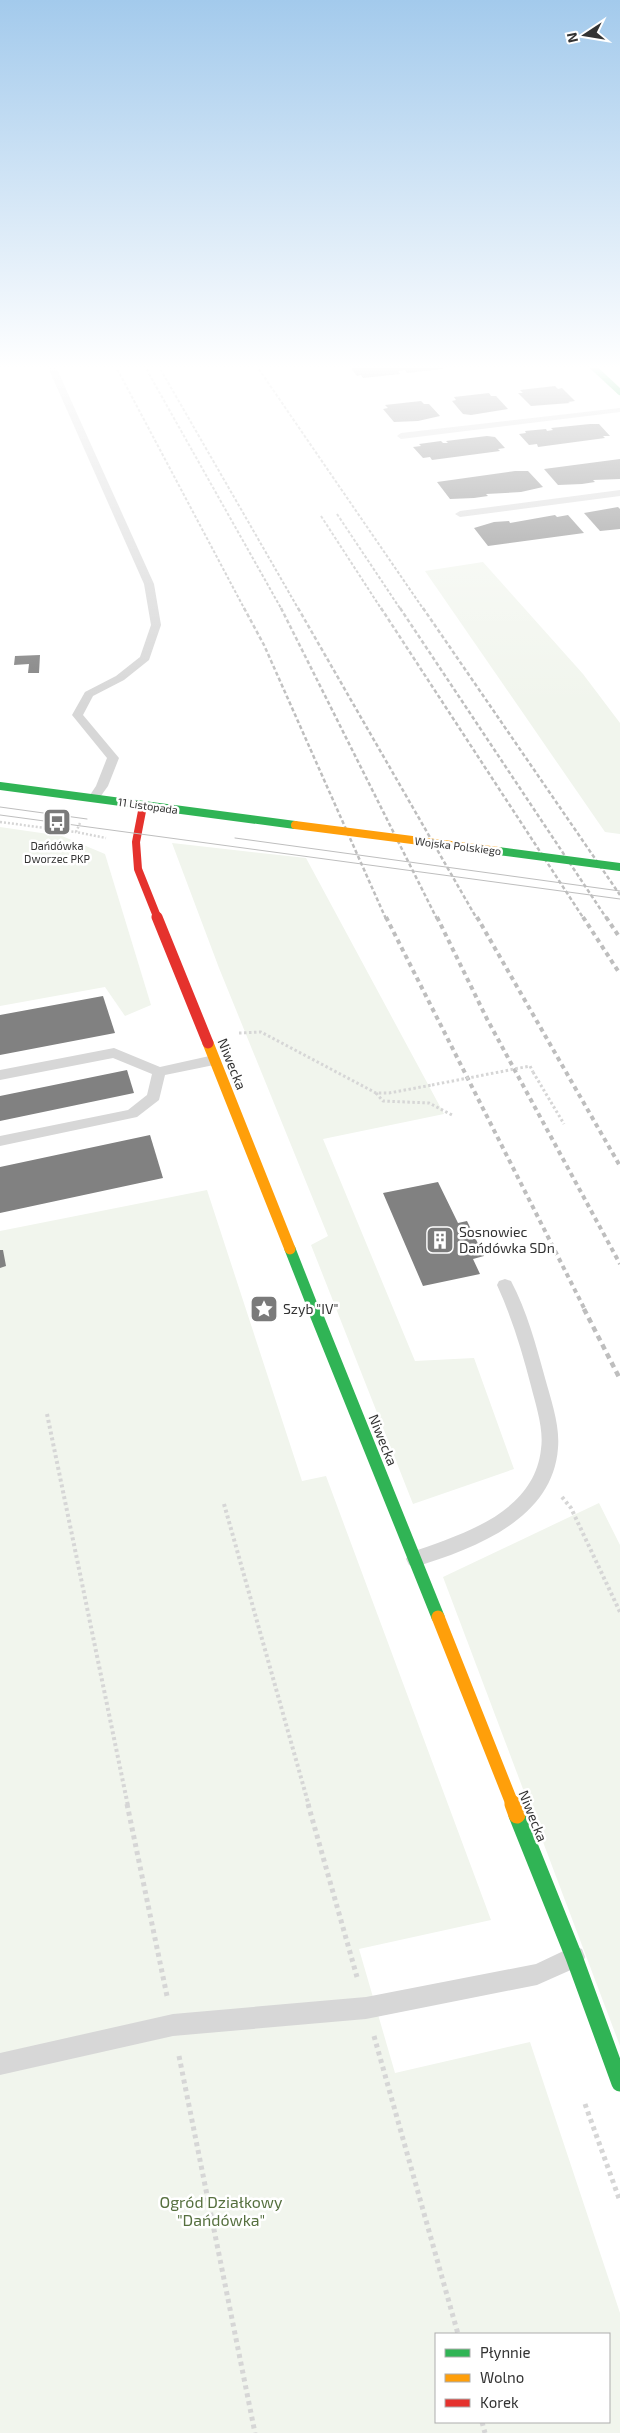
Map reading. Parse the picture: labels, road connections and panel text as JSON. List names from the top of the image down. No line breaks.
{"streets":{"street":["11 Listopada","Wojska Polskiego","Niwecka"]},"crossings":[["11 Listopada","Wojska Polskiego"],["11 Listopada","Niwecka"]],"parks":["Ogród Działkowy \"Dańdówka\""],"places":{"bus stop":["Dańdówka Dworzec PKP"],"building":["Sosnowiec Dańdówka SDn"],"place":["Szyb \"IV\""]},"legend":["Płynnie","Wolno","Korek"],"north":"left"}
